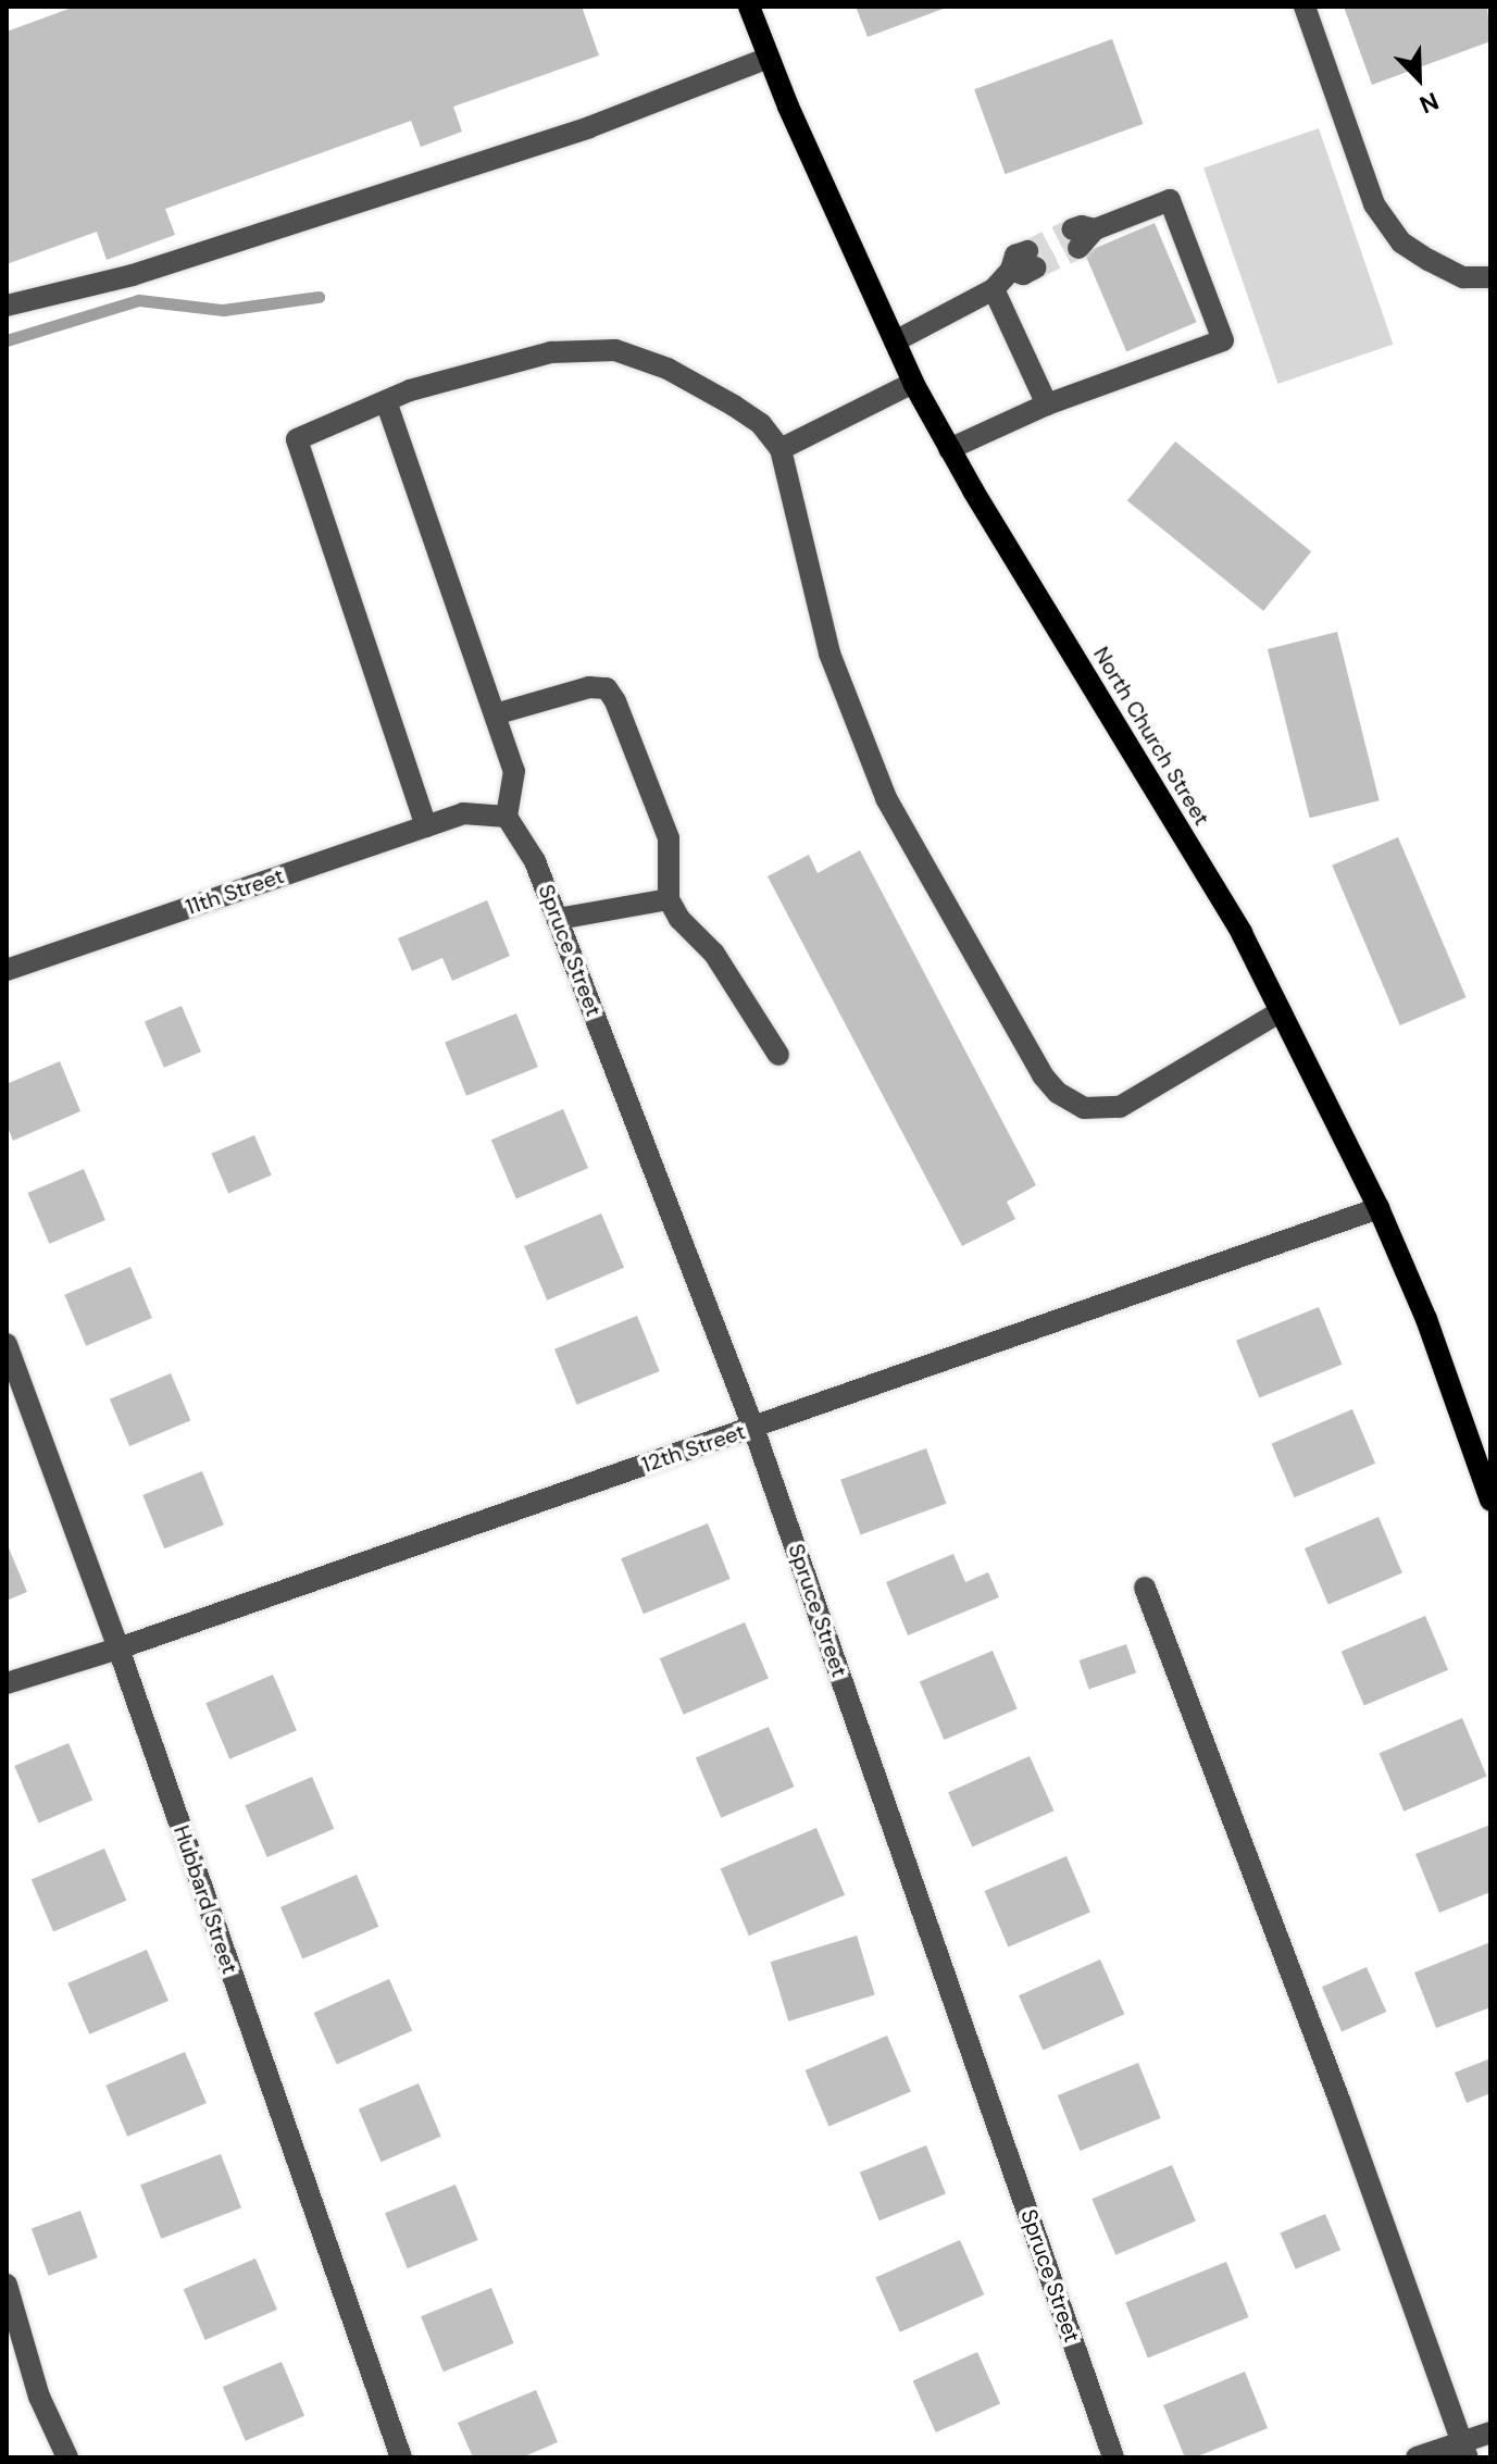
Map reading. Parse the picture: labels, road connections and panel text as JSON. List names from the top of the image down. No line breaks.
{"streets":{"main road":["North Church Street"],"street":["11th Street","Spruce Street","12th Street","Hubbard Street"]},"crossings":[["North Church Street","12th Street"],["11th Street","Spruce Street"],["Spruce Street","12th Street"],["12th Street","Hubbard Street"]],"north":"bottom right"}
